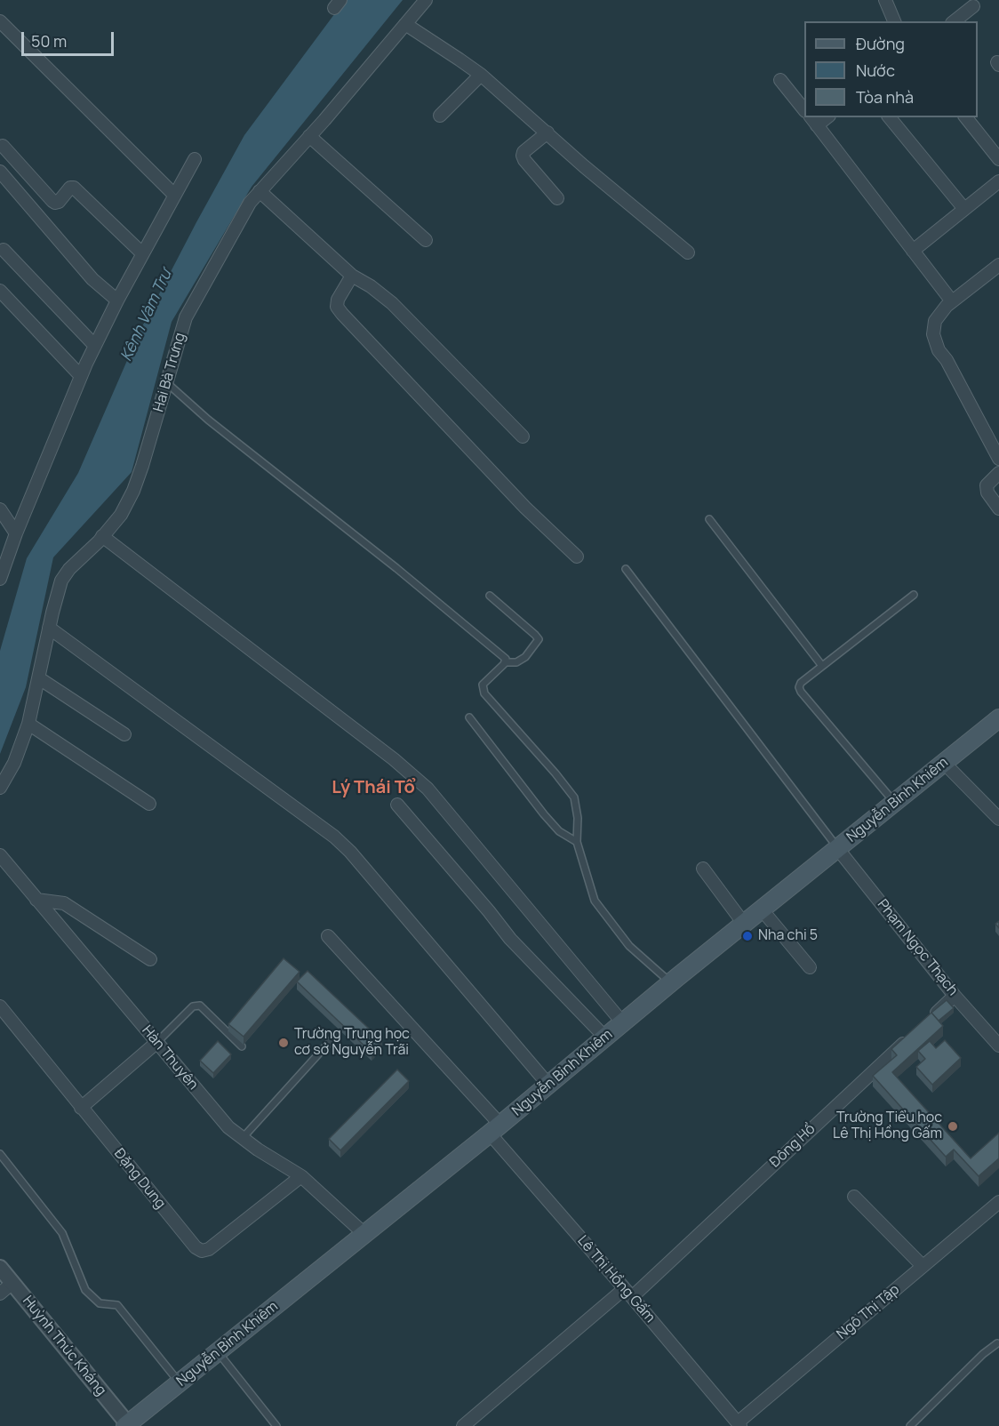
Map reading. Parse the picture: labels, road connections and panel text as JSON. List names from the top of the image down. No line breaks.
{"streets":{"main road":["Nguyễn Bỉnh Khiêm"],"street":["Hai Bà Trưng","Phạm Ngọc Thạch","Hàn Thuyên","Đông Hồ","Đặng Dung","Lê Thị Hồng Gấm","Ngô Thị Tập","Huỳnh Thúc Kháng"]},"crossings":[["Nguyễn Bỉnh Khiêm","Phạm Ngọc Thạch"],["Nguyễn Bỉnh Khiêm","Hàn Thuyên"],["Nguyễn Bỉnh Khiêm","Lê Thị Hồng Gấm"],["Nguyễn Bỉnh Khiêm","Huỳnh Thúc Kháng"],["Hàn Thuyên","Đặng Dung"],["Đông Hồ","Lê Thị Hồng Gấm"],["Lê Thị Hồng Gấm","Ngô Thị Tập"]],"districts":["Lý Thái Tổ"],"water":["Kênh Vàm Trư"],"places":["Nha chi 5","Trường Trung học cơ sở Nguyễn Trãi","Trường Tiểu học Lê Thị Hồng Gấm"],"legend":["Đường","Nước","Tòa nhà"],"scale_bar":"50 m"}
